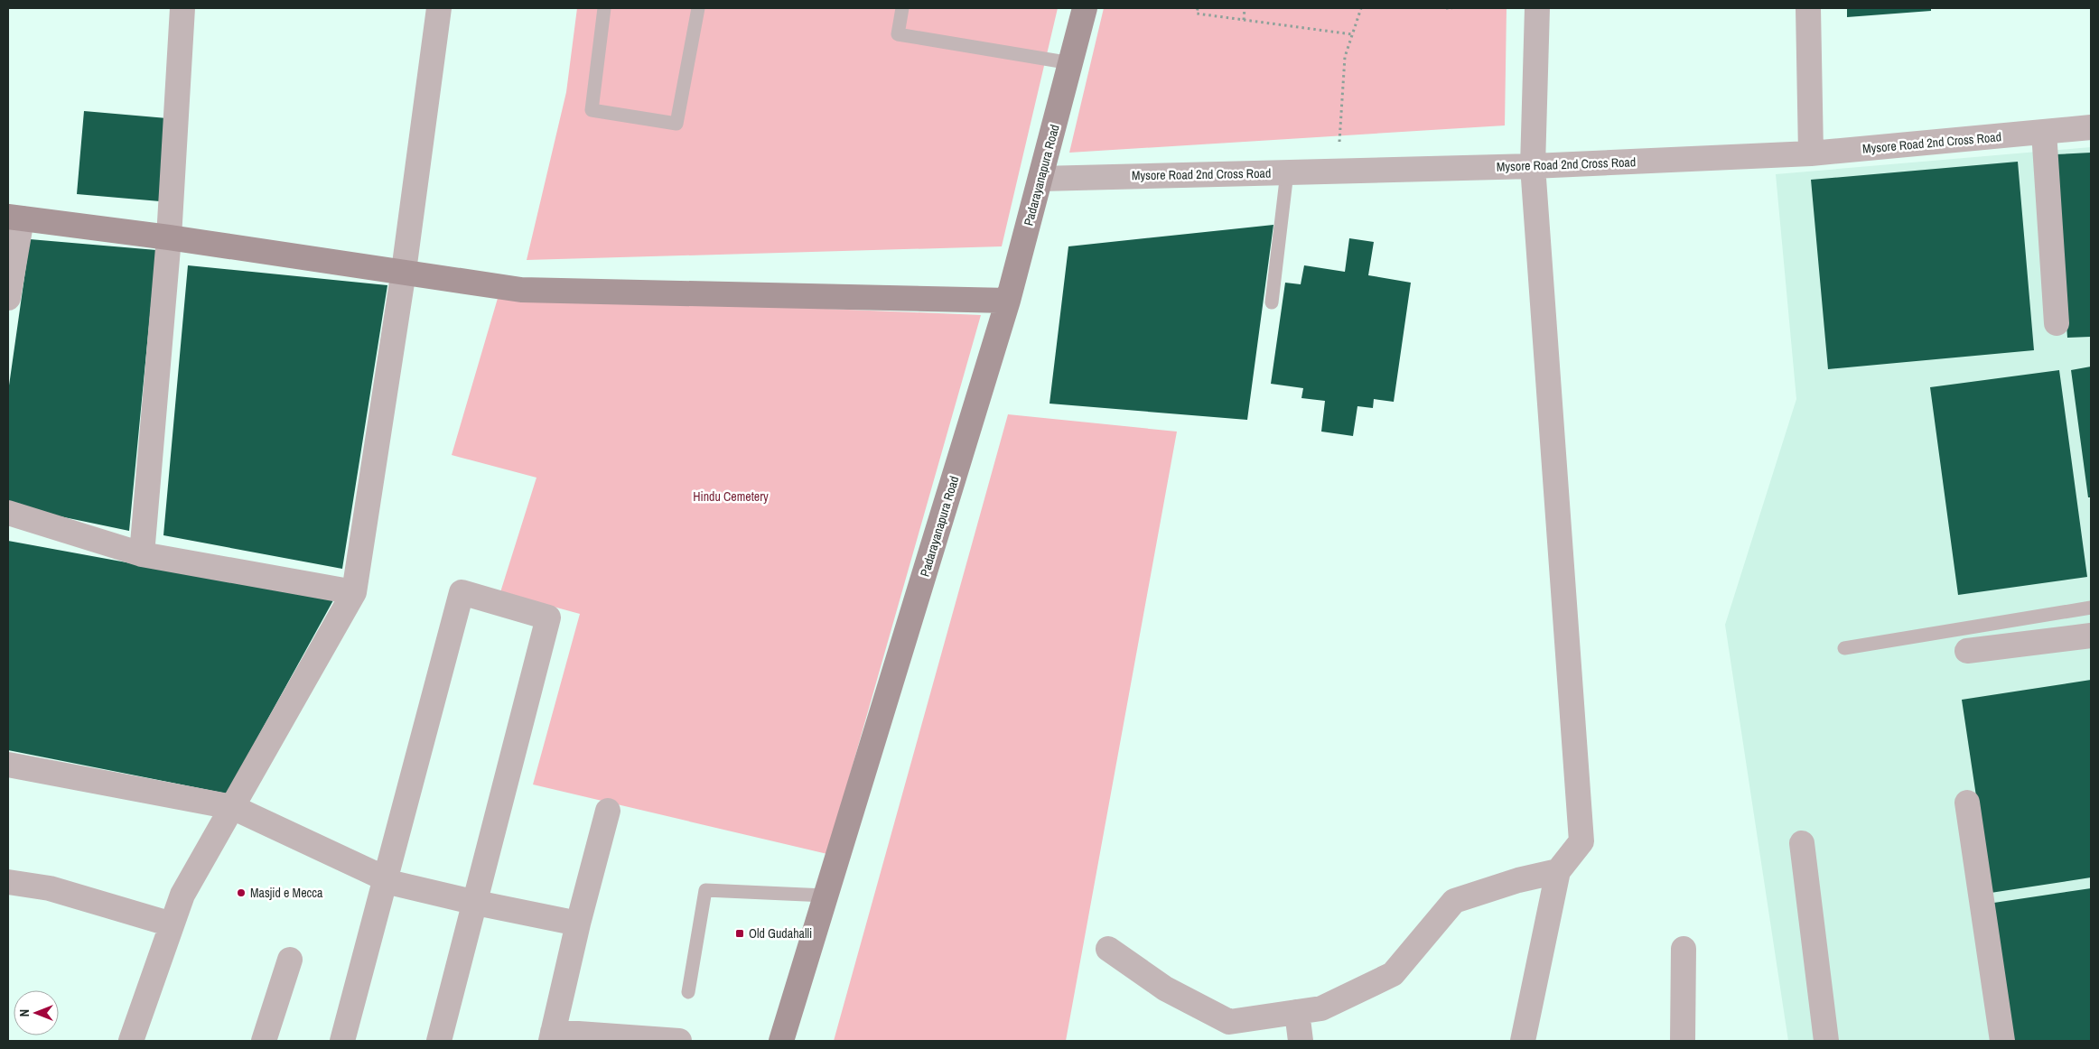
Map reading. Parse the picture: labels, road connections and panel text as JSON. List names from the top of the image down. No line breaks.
{"streets":{"street":["Mysore Road 2nd Cross Road","Padarayanapura Road"]},"crossings":[["Mysore Road 2nd Cross Road","Padarayanapura Road"]],"parks":["Hindu Cemetery"],"places":{"other":["Masjid e Mecca"],"transit":["Old Gudahalli"]},"north":"left"}
